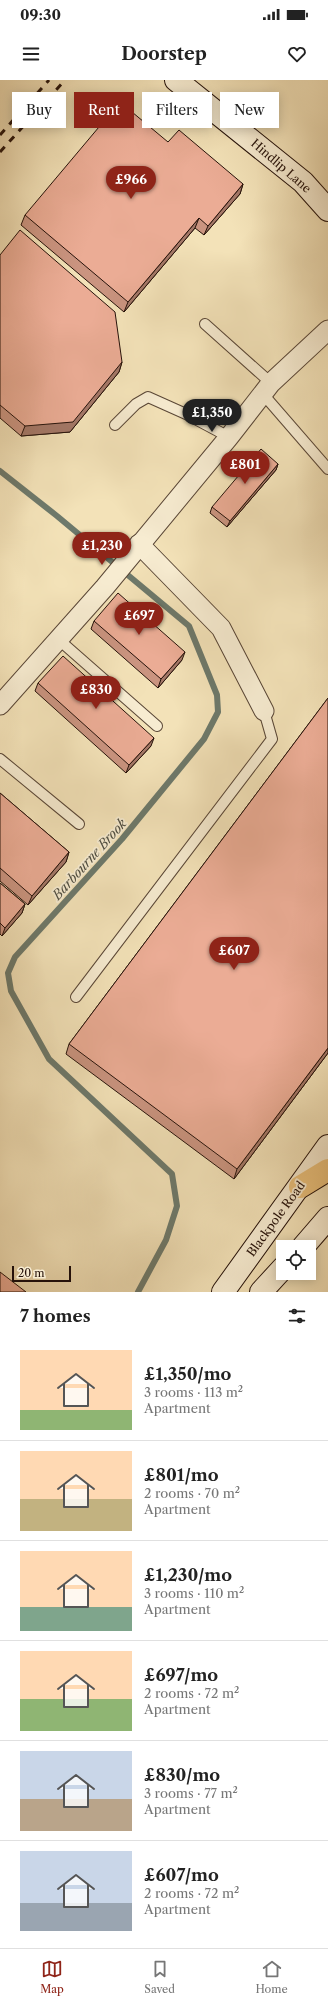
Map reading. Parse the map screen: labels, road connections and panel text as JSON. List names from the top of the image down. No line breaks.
{"streets":{"main road":["Hindlip Lane","Blackpole Road"]},"water":["Barbourne Brook"],"scale_bar":"20 m","page":{"status":"09:30","header":"Doorstep","chip":["Buy","Rent","Filters","New"],"price":["£966","£1,350","£801","£1,230","£697","£830","£607"],"scale":"20 m","heading":"7 homes","list":[{"name":"£1,350/mo","note":"3 rooms · 113 m² · Apartment"},{"name":"£801/mo","note":"2 rooms · 70 m² · Apartment"},{"name":"£1,230/mo","note":"3 rooms · 110 m² · Apartment"},{"name":"£697/mo","note":"2 rooms · 72 m² · Apartment"},{"name":"£830/mo","note":"3 rooms · 77 m² · Apartment"},{"name":"£607/mo","note":"2 rooms · 72 m² · Apartment"}],"tabs":["Map","Saved","Home"]}}
